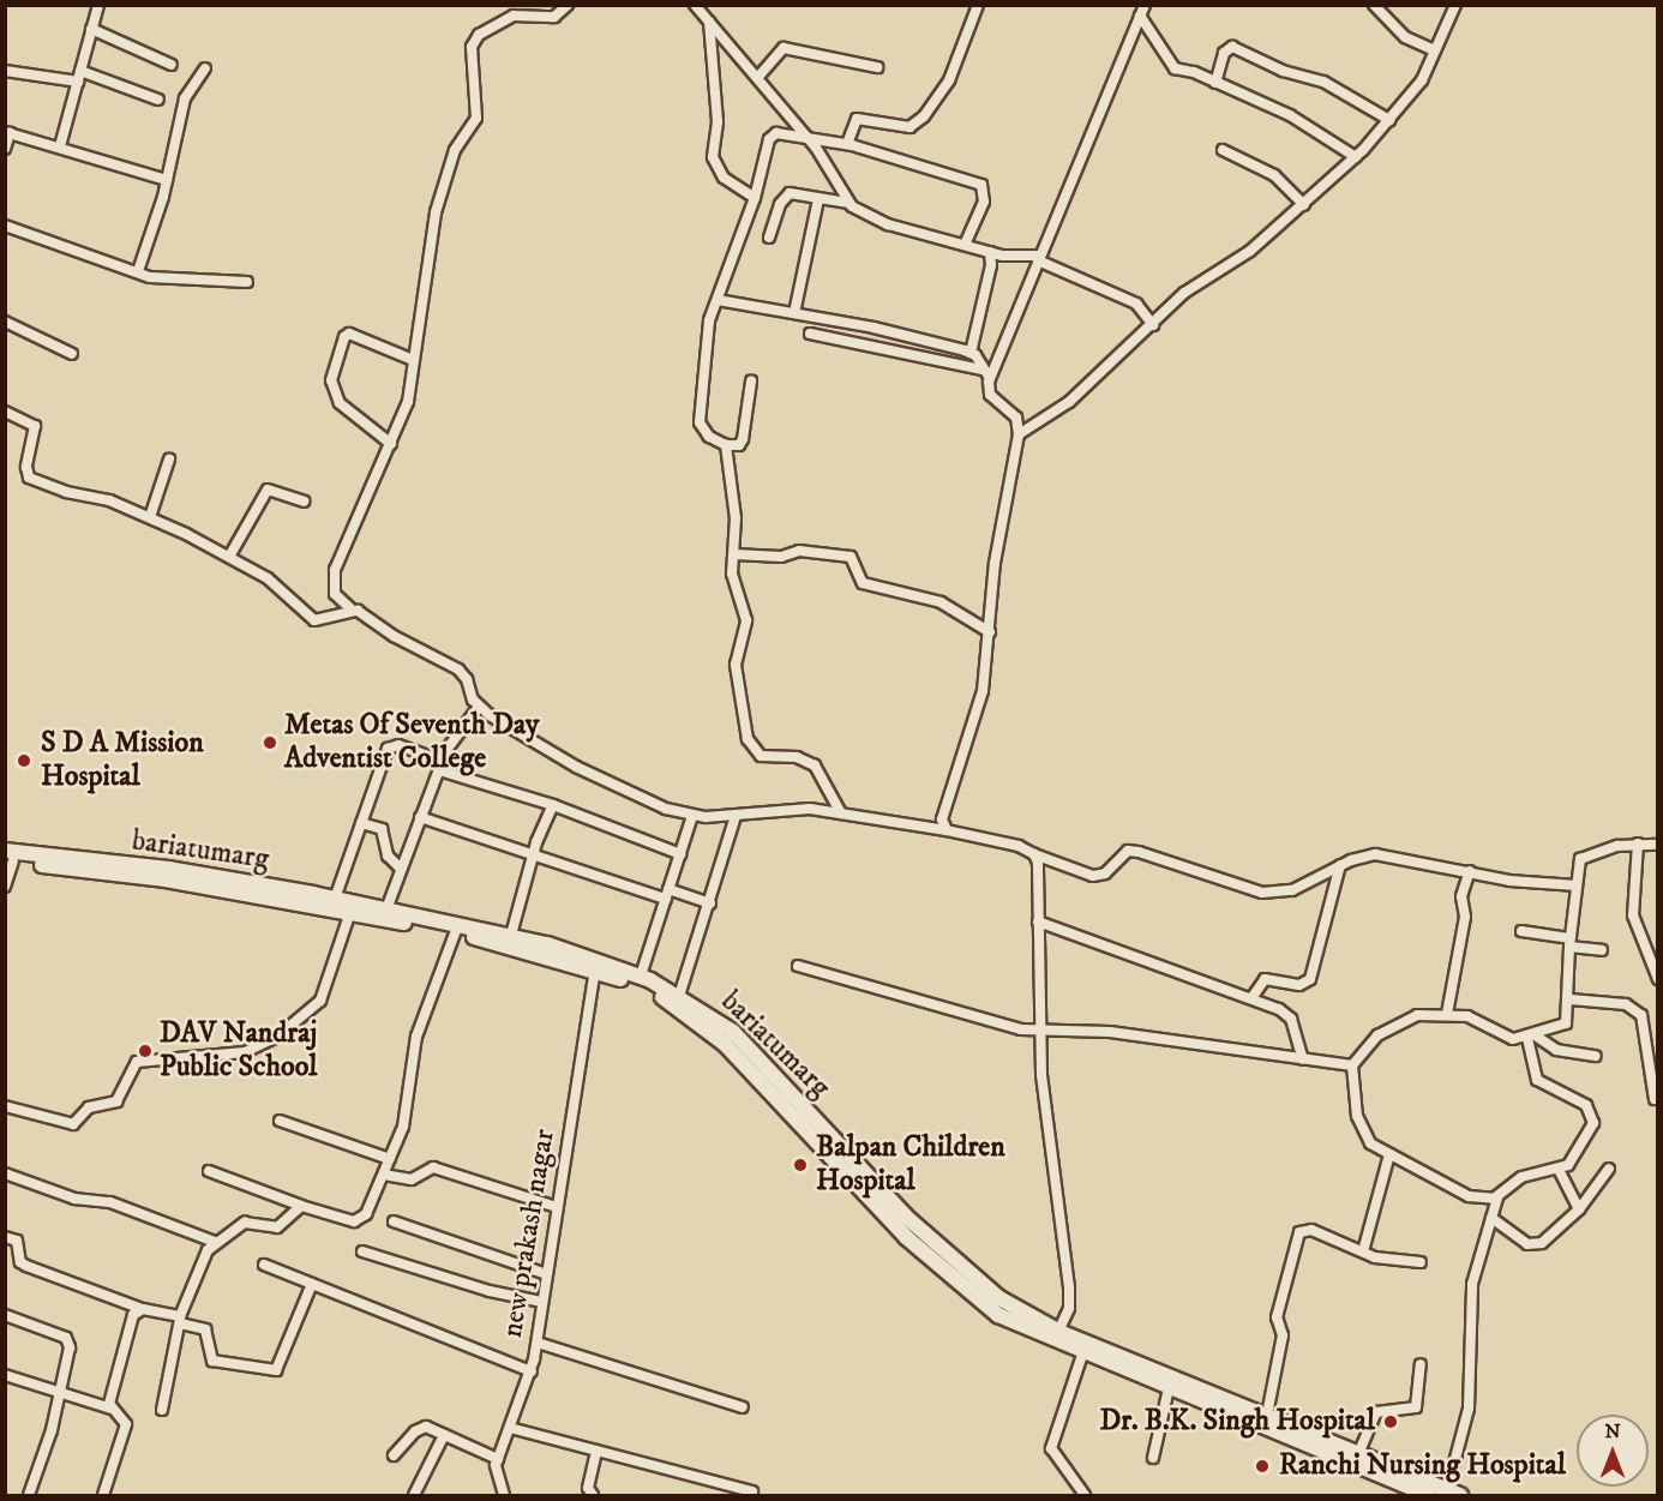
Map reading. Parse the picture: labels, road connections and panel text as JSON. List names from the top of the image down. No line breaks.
{"streets":{"main road":["bariatumarg"],"street":["new prakash nagar"]},"crossings":[["bariatumarg","new prakash nagar"]],"places":["Metas Of Seventh Day Adventist College","S D A Mission Hospital","DAV Nandraj Public School","Balpan Children Hospital","Dr. B.K. Singh Hospital","Ranchi Nursing Hospital"],"north":"top"}
